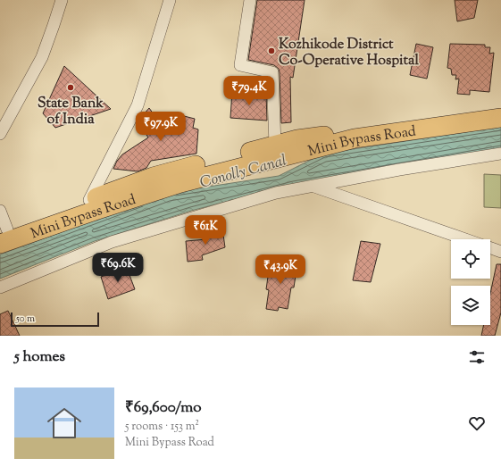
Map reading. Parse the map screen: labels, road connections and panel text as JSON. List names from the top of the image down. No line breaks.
{"streets":{"main road":["Mini Bypass Road"]},"water":["Conolly Canal"],"places":["Kozhikode District Co-Operative Hospital","State Bank of India"],"scale_bar":"50 m","page":{"price":["₹79.4K","₹97.9K","₹61K","₹69.6K","₹43.9K"],"scale":"50 m","heading":"5 homes","list":[{"name":"₹69,600/mo","note":"5 rooms · 153 m² · Mini Bypass Road"}]}}
